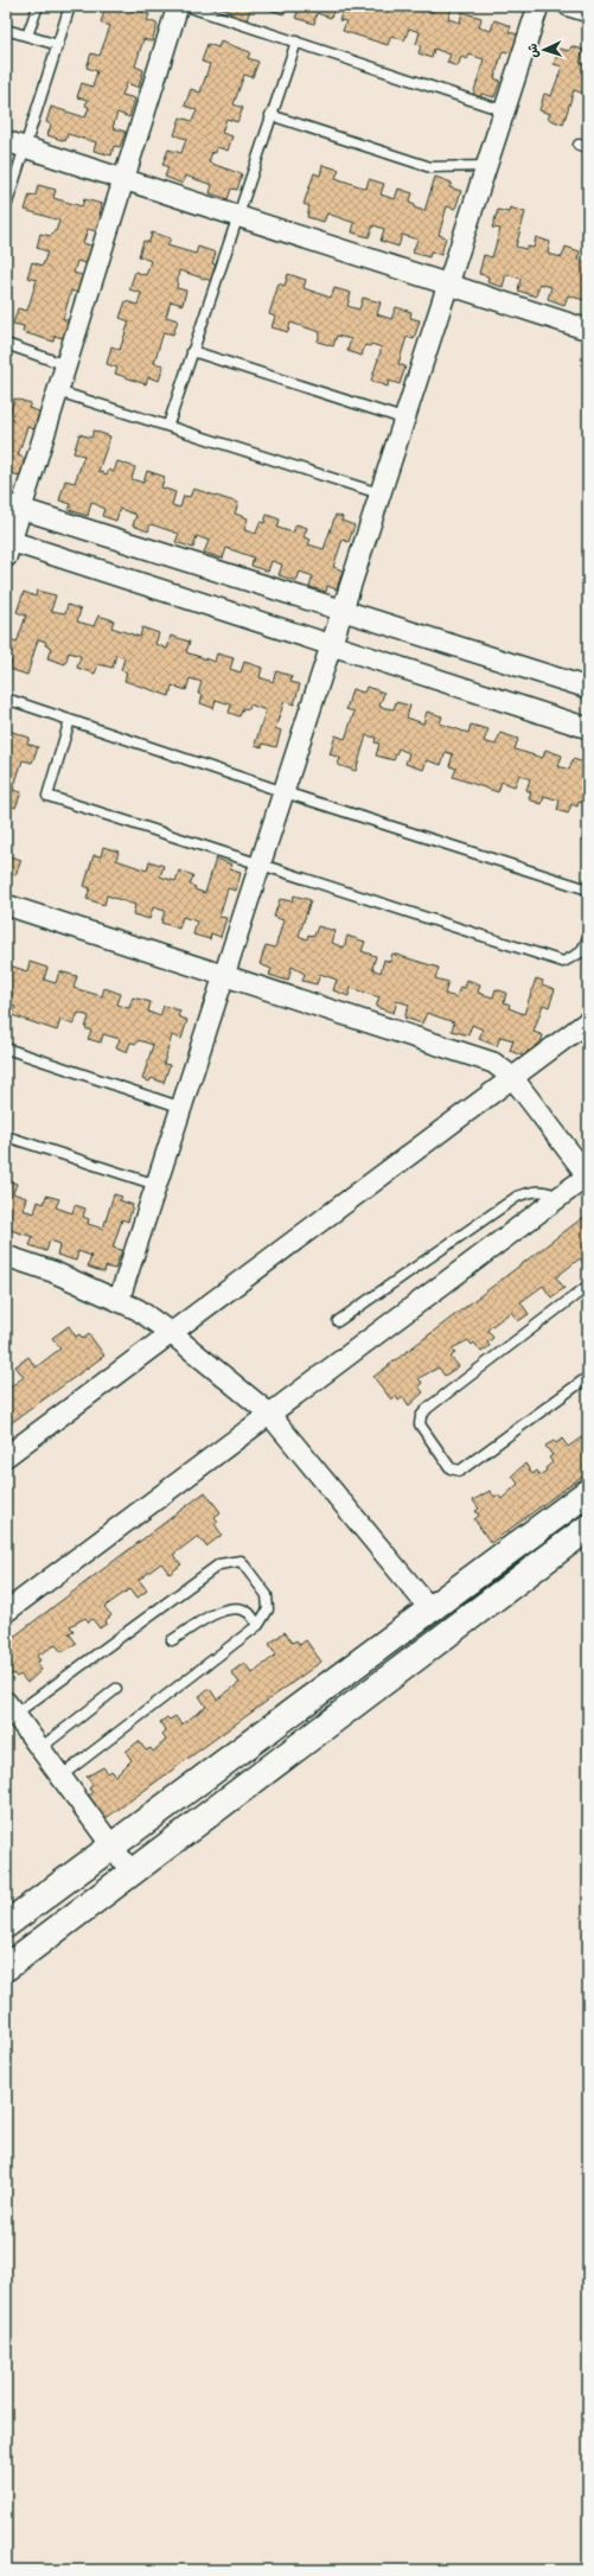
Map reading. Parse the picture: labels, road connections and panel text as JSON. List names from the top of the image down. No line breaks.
{"north":"left"}
